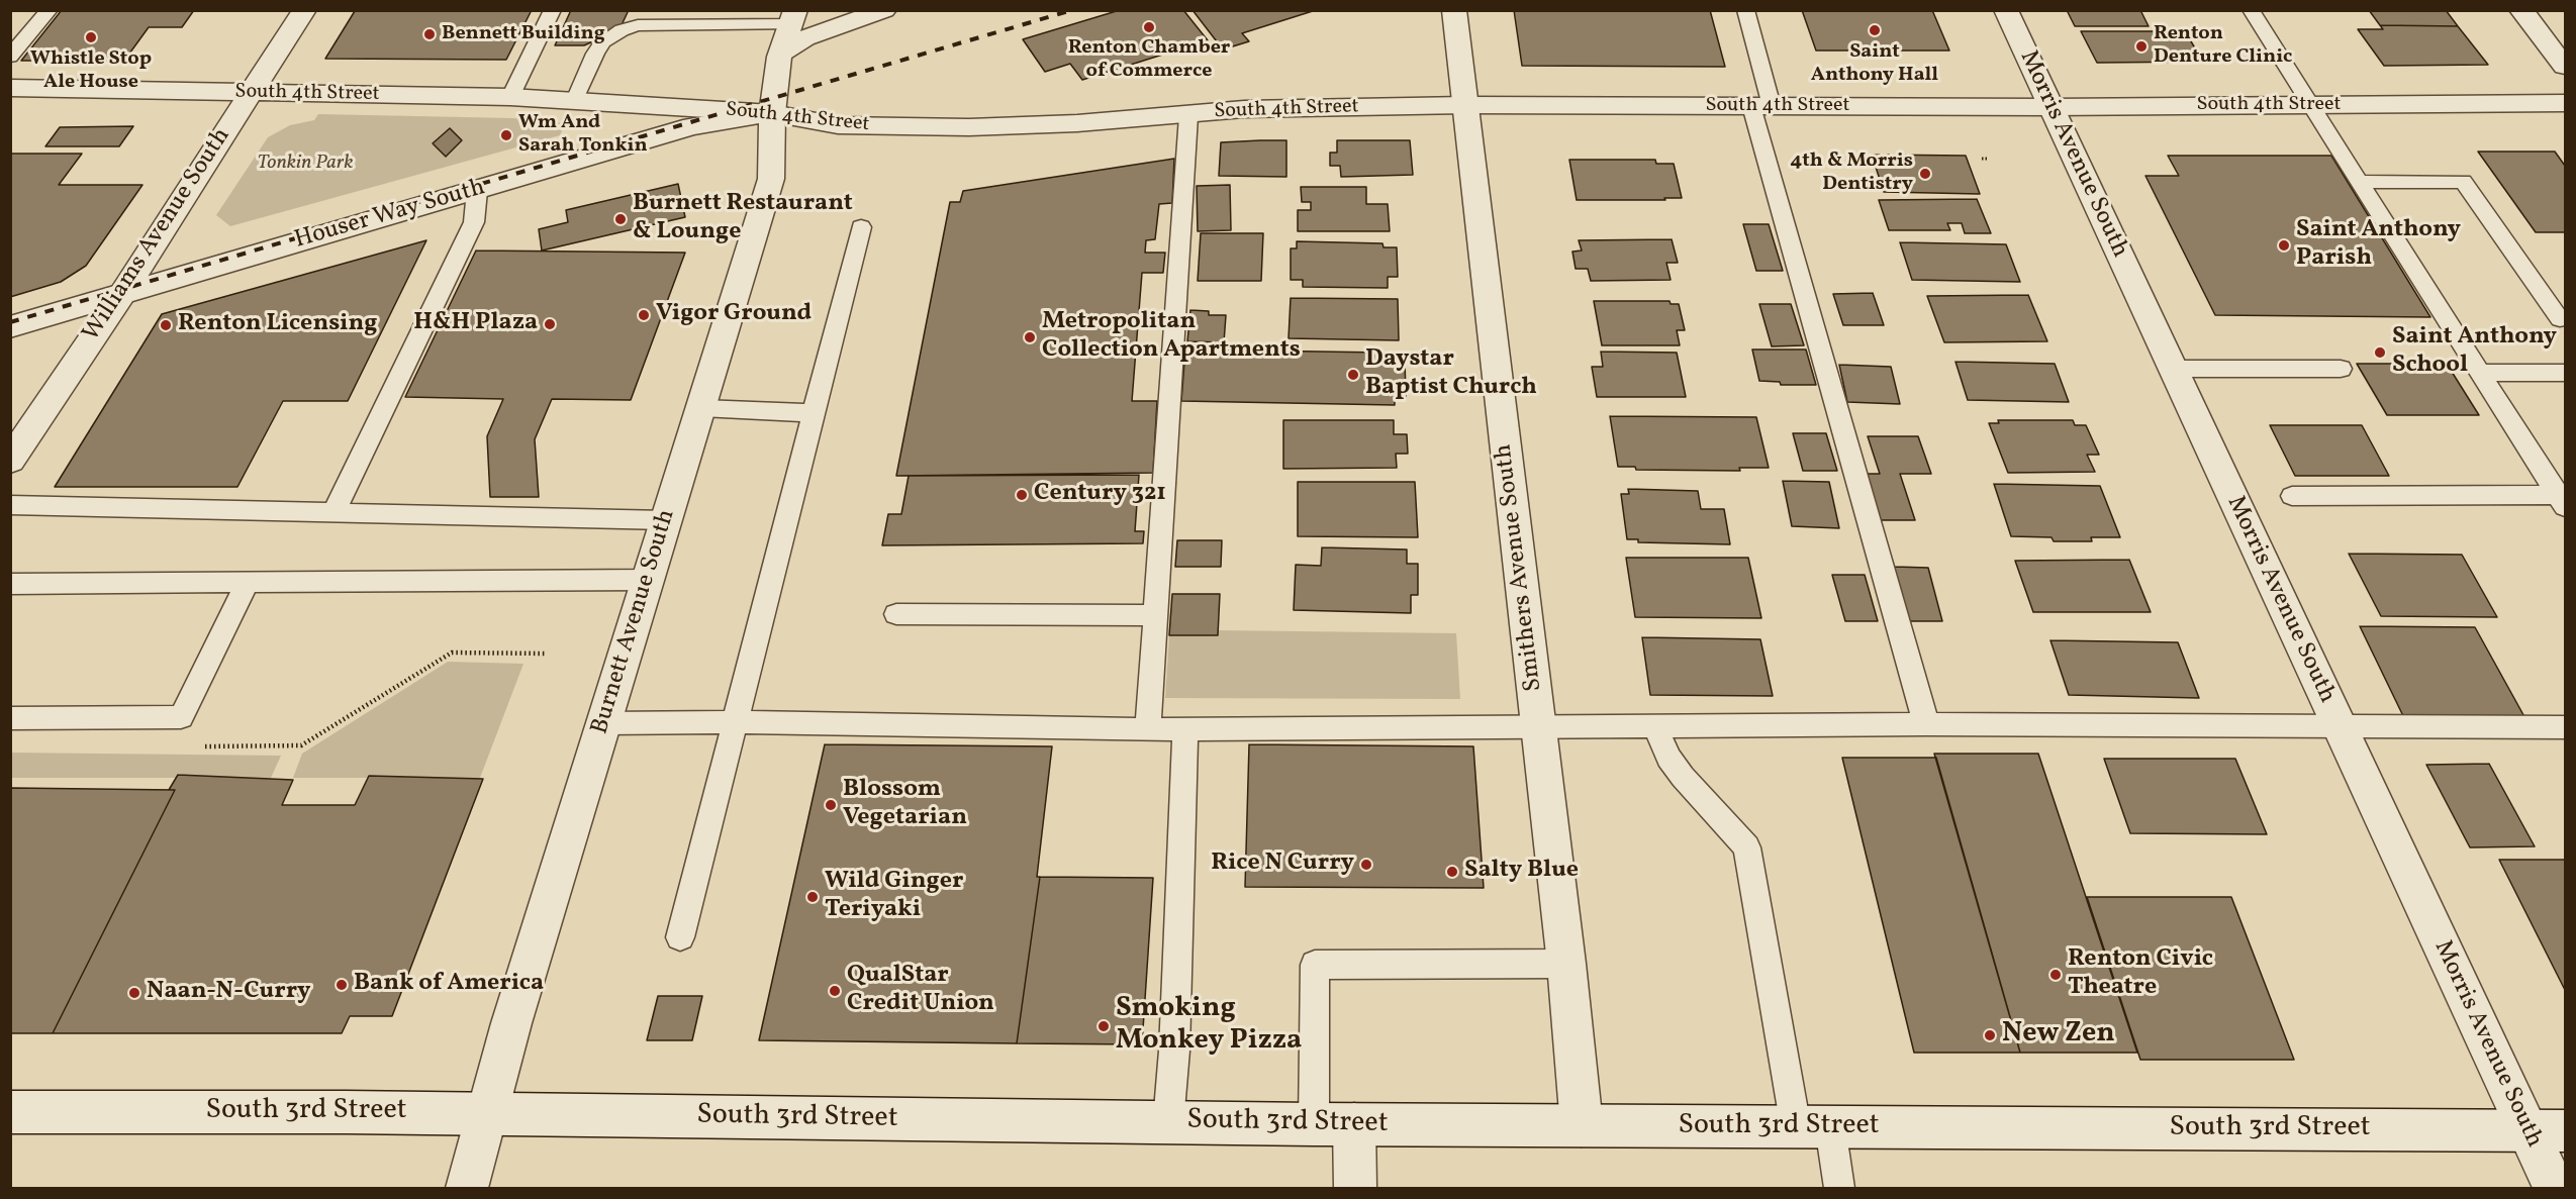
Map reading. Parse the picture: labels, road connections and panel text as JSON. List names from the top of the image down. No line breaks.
{"streets":{"street":["South 4th Street","Morris Avenue South","Houser Way South","Williams Avenue South","Smithers Avenue South","Burnett Avenue South","South 3rd Street"]},"crossings":[["South 4th Street","Morris Avenue South"],["South 4th Street","Houser Way South"],["South 4th Street","Williams Avenue South"],["South 4th Street","Smithers Avenue South"],["South 4th Street","Burnett Avenue South"],["Morris Avenue South","South 3rd Street"],["Houser Way South","Williams Avenue South"],["Houser Way South","Burnett Avenue South"],["Smithers Avenue South","South 3rd Street"],["Burnett Avenue South","South 3rd Street"]],"parks":["Tonkin Park"],"places":["Renton Chamber of Commerce","Saint Anthony Hall","Bennett Building","Whistle Stop Ale House","Renton Denture Clinic","Wm And Sarah Tonkin","4th & Morris Dentistry","Burnett Restaurant & Lounge","Saint Anthony Parish","Vigor Ground","H&H Plaza","Renton Licensing","Metropolitan Collection Apartments","Saint Anthony School","Daystar Baptist Church","Century 321","Blossom Vegetarian","Rice N Curry","Salty Blue","Wild Ginger Teriyaki","Renton Civic Theatre","Bank of America","QualStar Credit Union","Naan-N-Curry","Smoking Monkey Pizza","New Zen"]}
